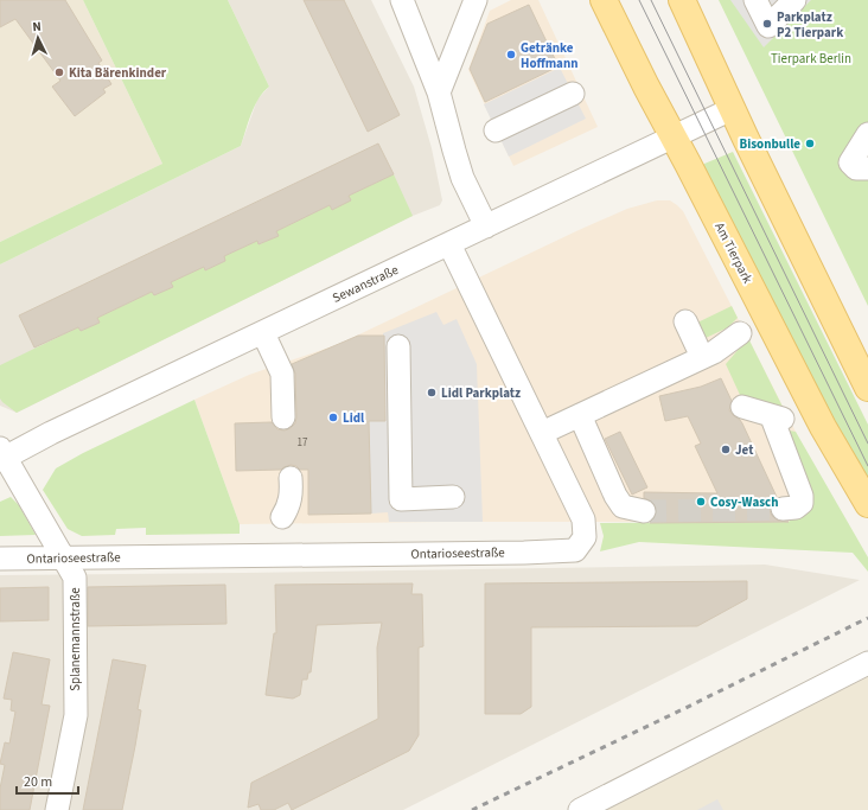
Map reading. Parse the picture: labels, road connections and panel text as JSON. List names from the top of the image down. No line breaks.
{"streets":{"main road":["Am Tierpark"],"street":["Sewanstraße","Ontarioseestraße","Splanemannstraße"]},"crossings":[["Am Tierpark","Sewanstraße"],["Sewanstraße","Ontarioseestraße"],["Sewanstraße","Splanemannstraße"],["Ontarioseestraße","Splanemannstraße"]],"parks":["Tierpark Berlin"],"places":["Parkplatz P2 Tierpark","Getränke Hoffmann","Kita Bärenkinder","Bisonbulle","Lidl Parkplatz","Lidl","Jet","Cosy-Wasch"],"house_numbers":["17"],"scale_bar":"20 m","north":"top"}
